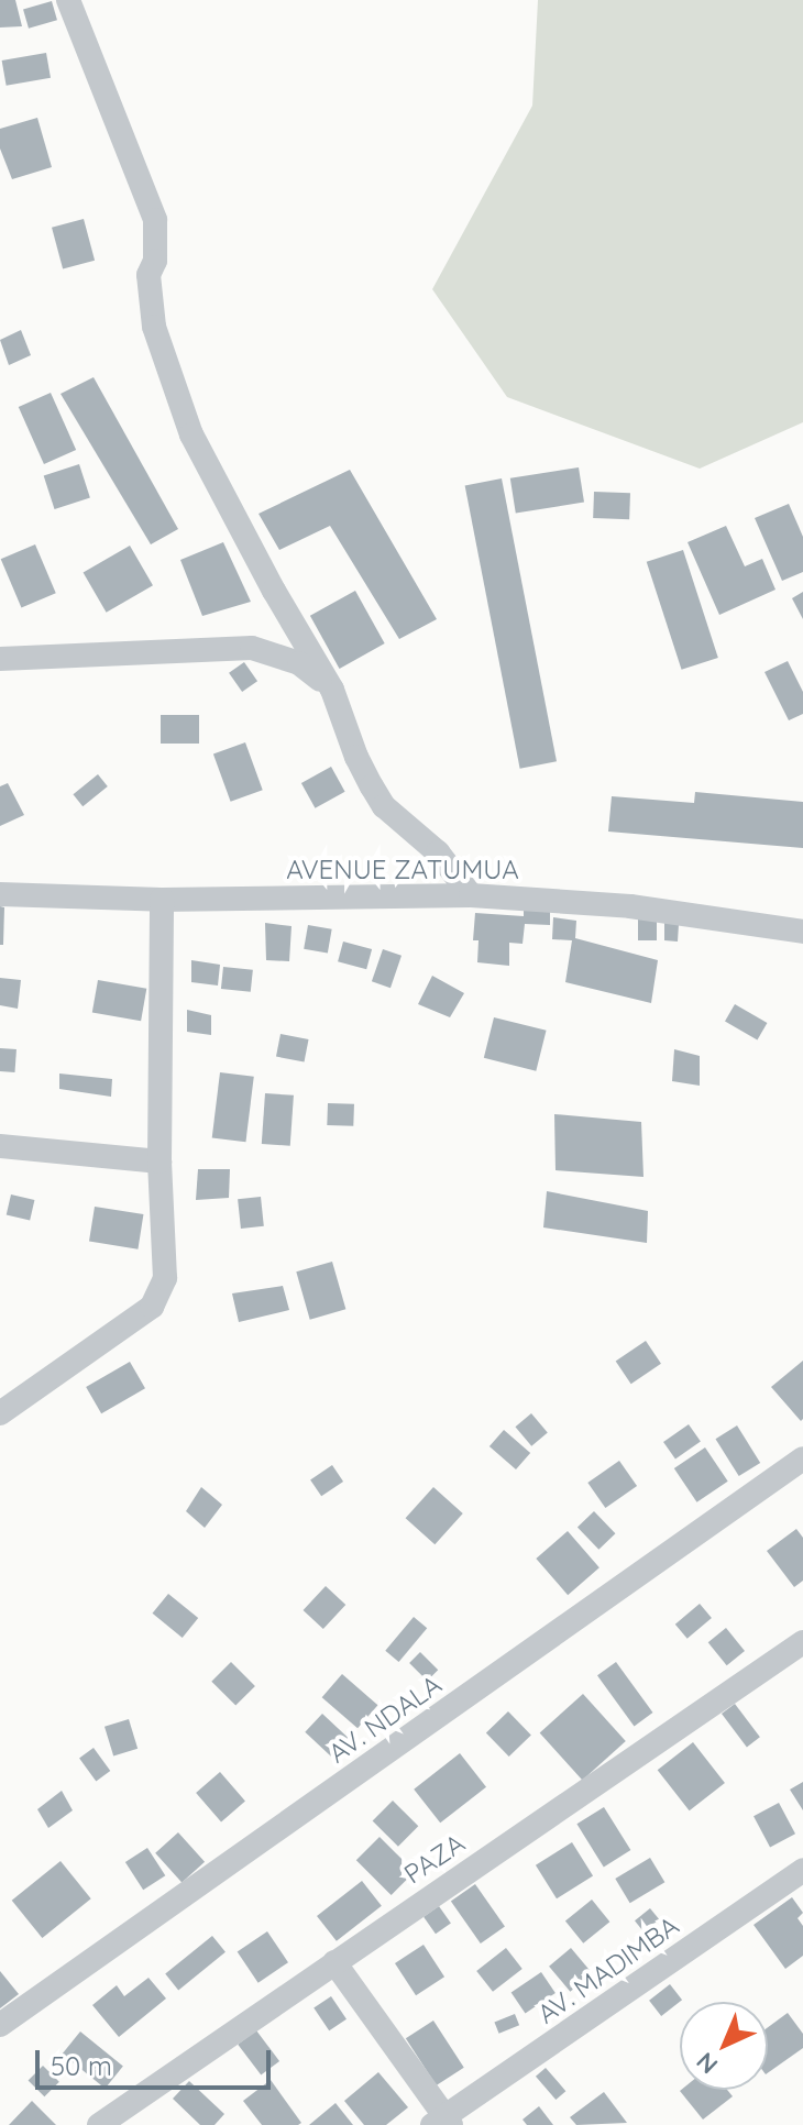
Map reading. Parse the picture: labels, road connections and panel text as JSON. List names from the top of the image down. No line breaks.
{"streets":{"street":["AVENUE ZATUMUA","AV. NDALA","PAZA","AV. MADIMBA"]},"scale_bar":"50 m","north":"bottom left"}
